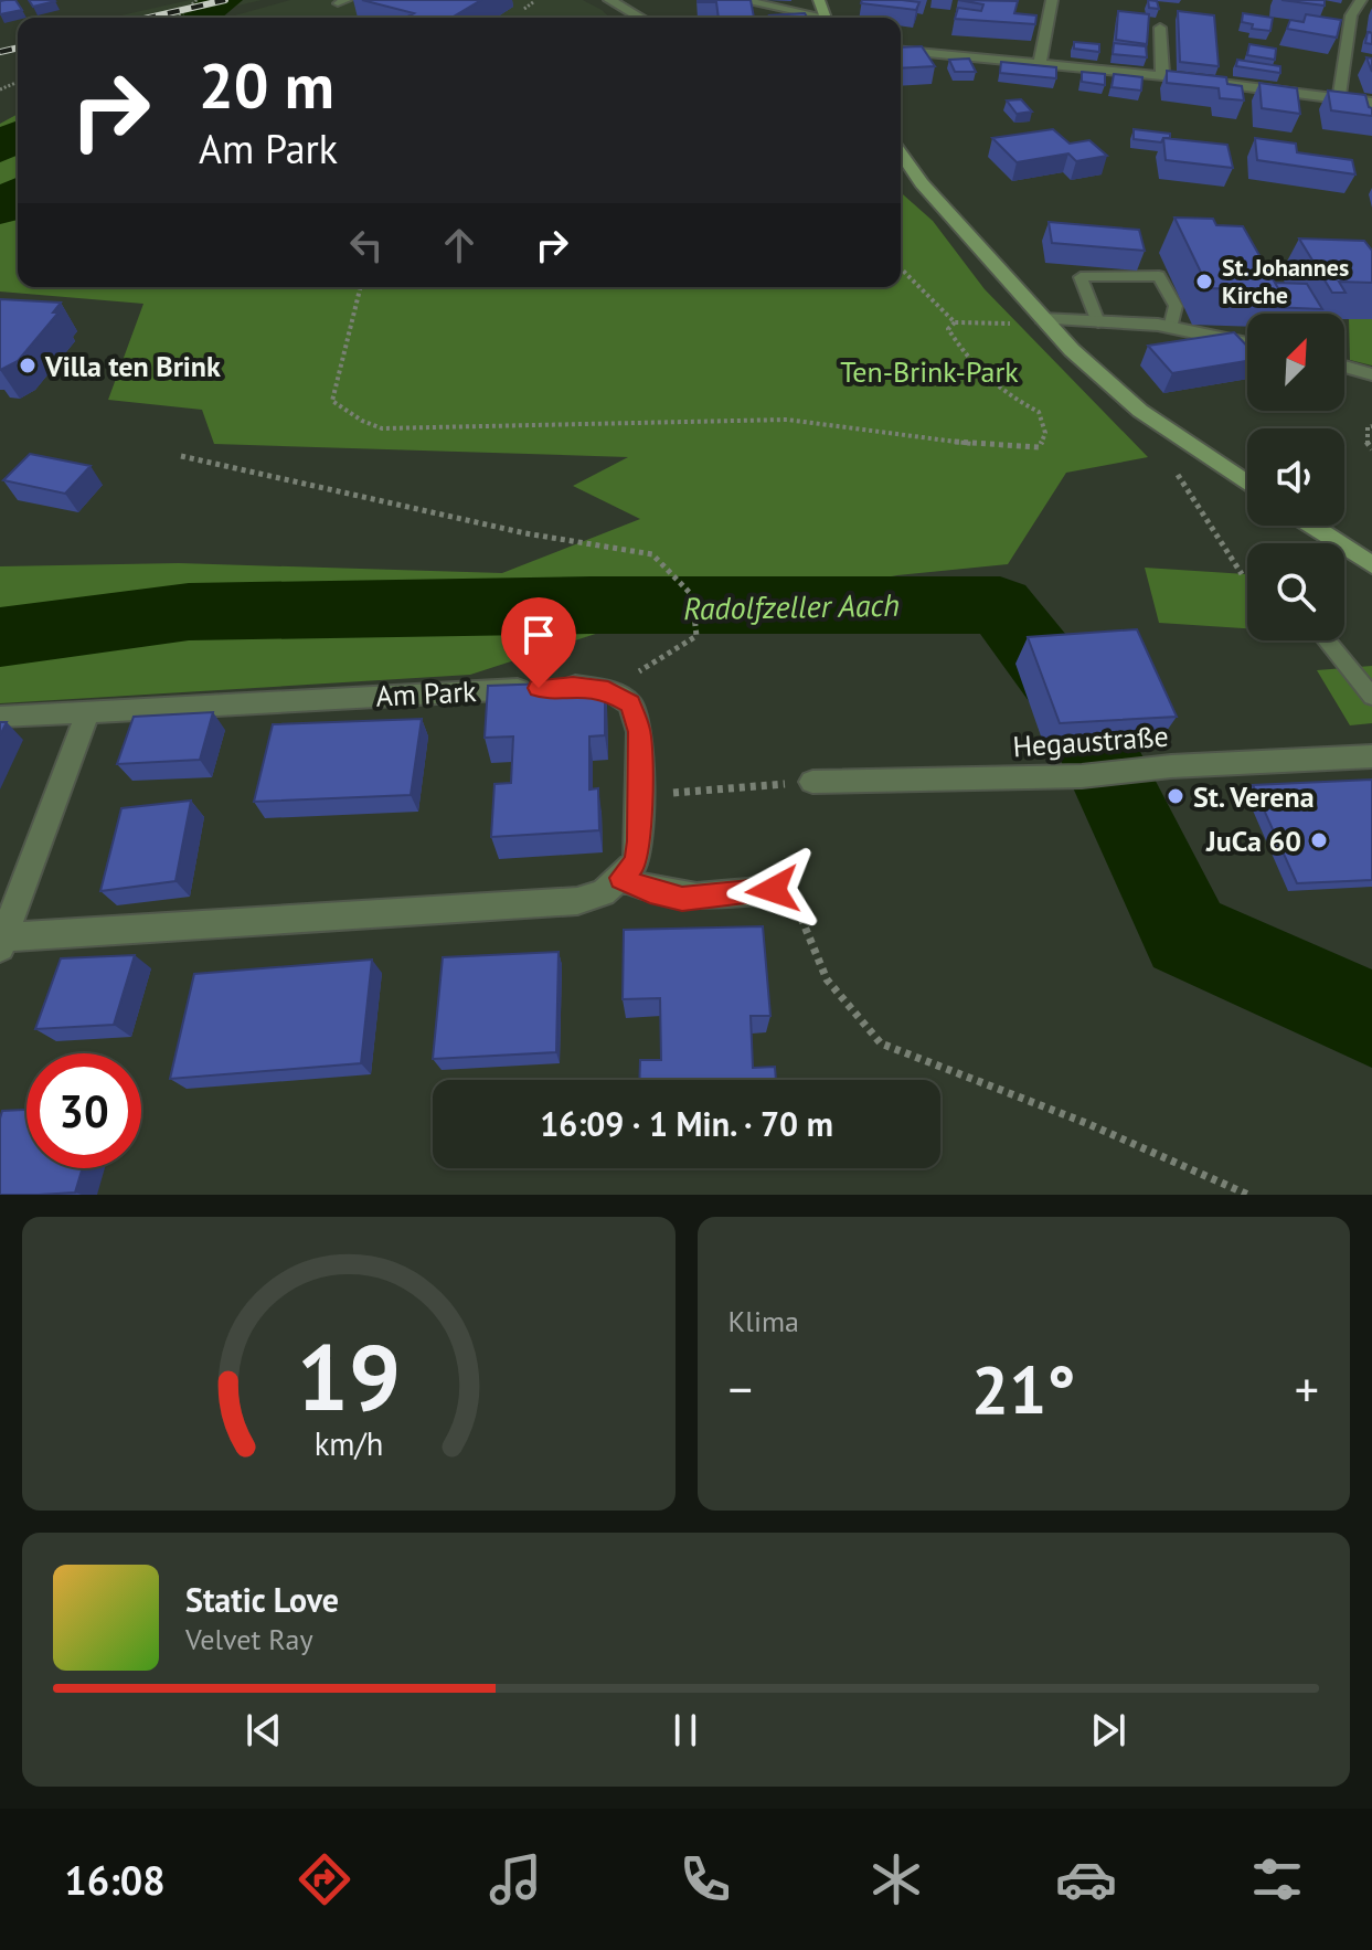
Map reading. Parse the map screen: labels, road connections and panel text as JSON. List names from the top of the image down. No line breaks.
{"streets":{"street":["Am Park","Hegaustraße"]},"water":["Radolfzeller Aach"],"parks":["Ten-Brink-Park"],"places":["St. Johannes Kirche","Villa ten Brink","St. Verena","JuCa 60"],"north":"top right","page":{"turn":["20 m","Am Park"],"limit":"30","trip":"16:09 · 1 Min. · 70 m","tile":"Klima","heat":["−","21°","+"],"song":["Static Love","Velvet Ray"],"tabs":"16:08","gauge":["19","km/h"]}}
